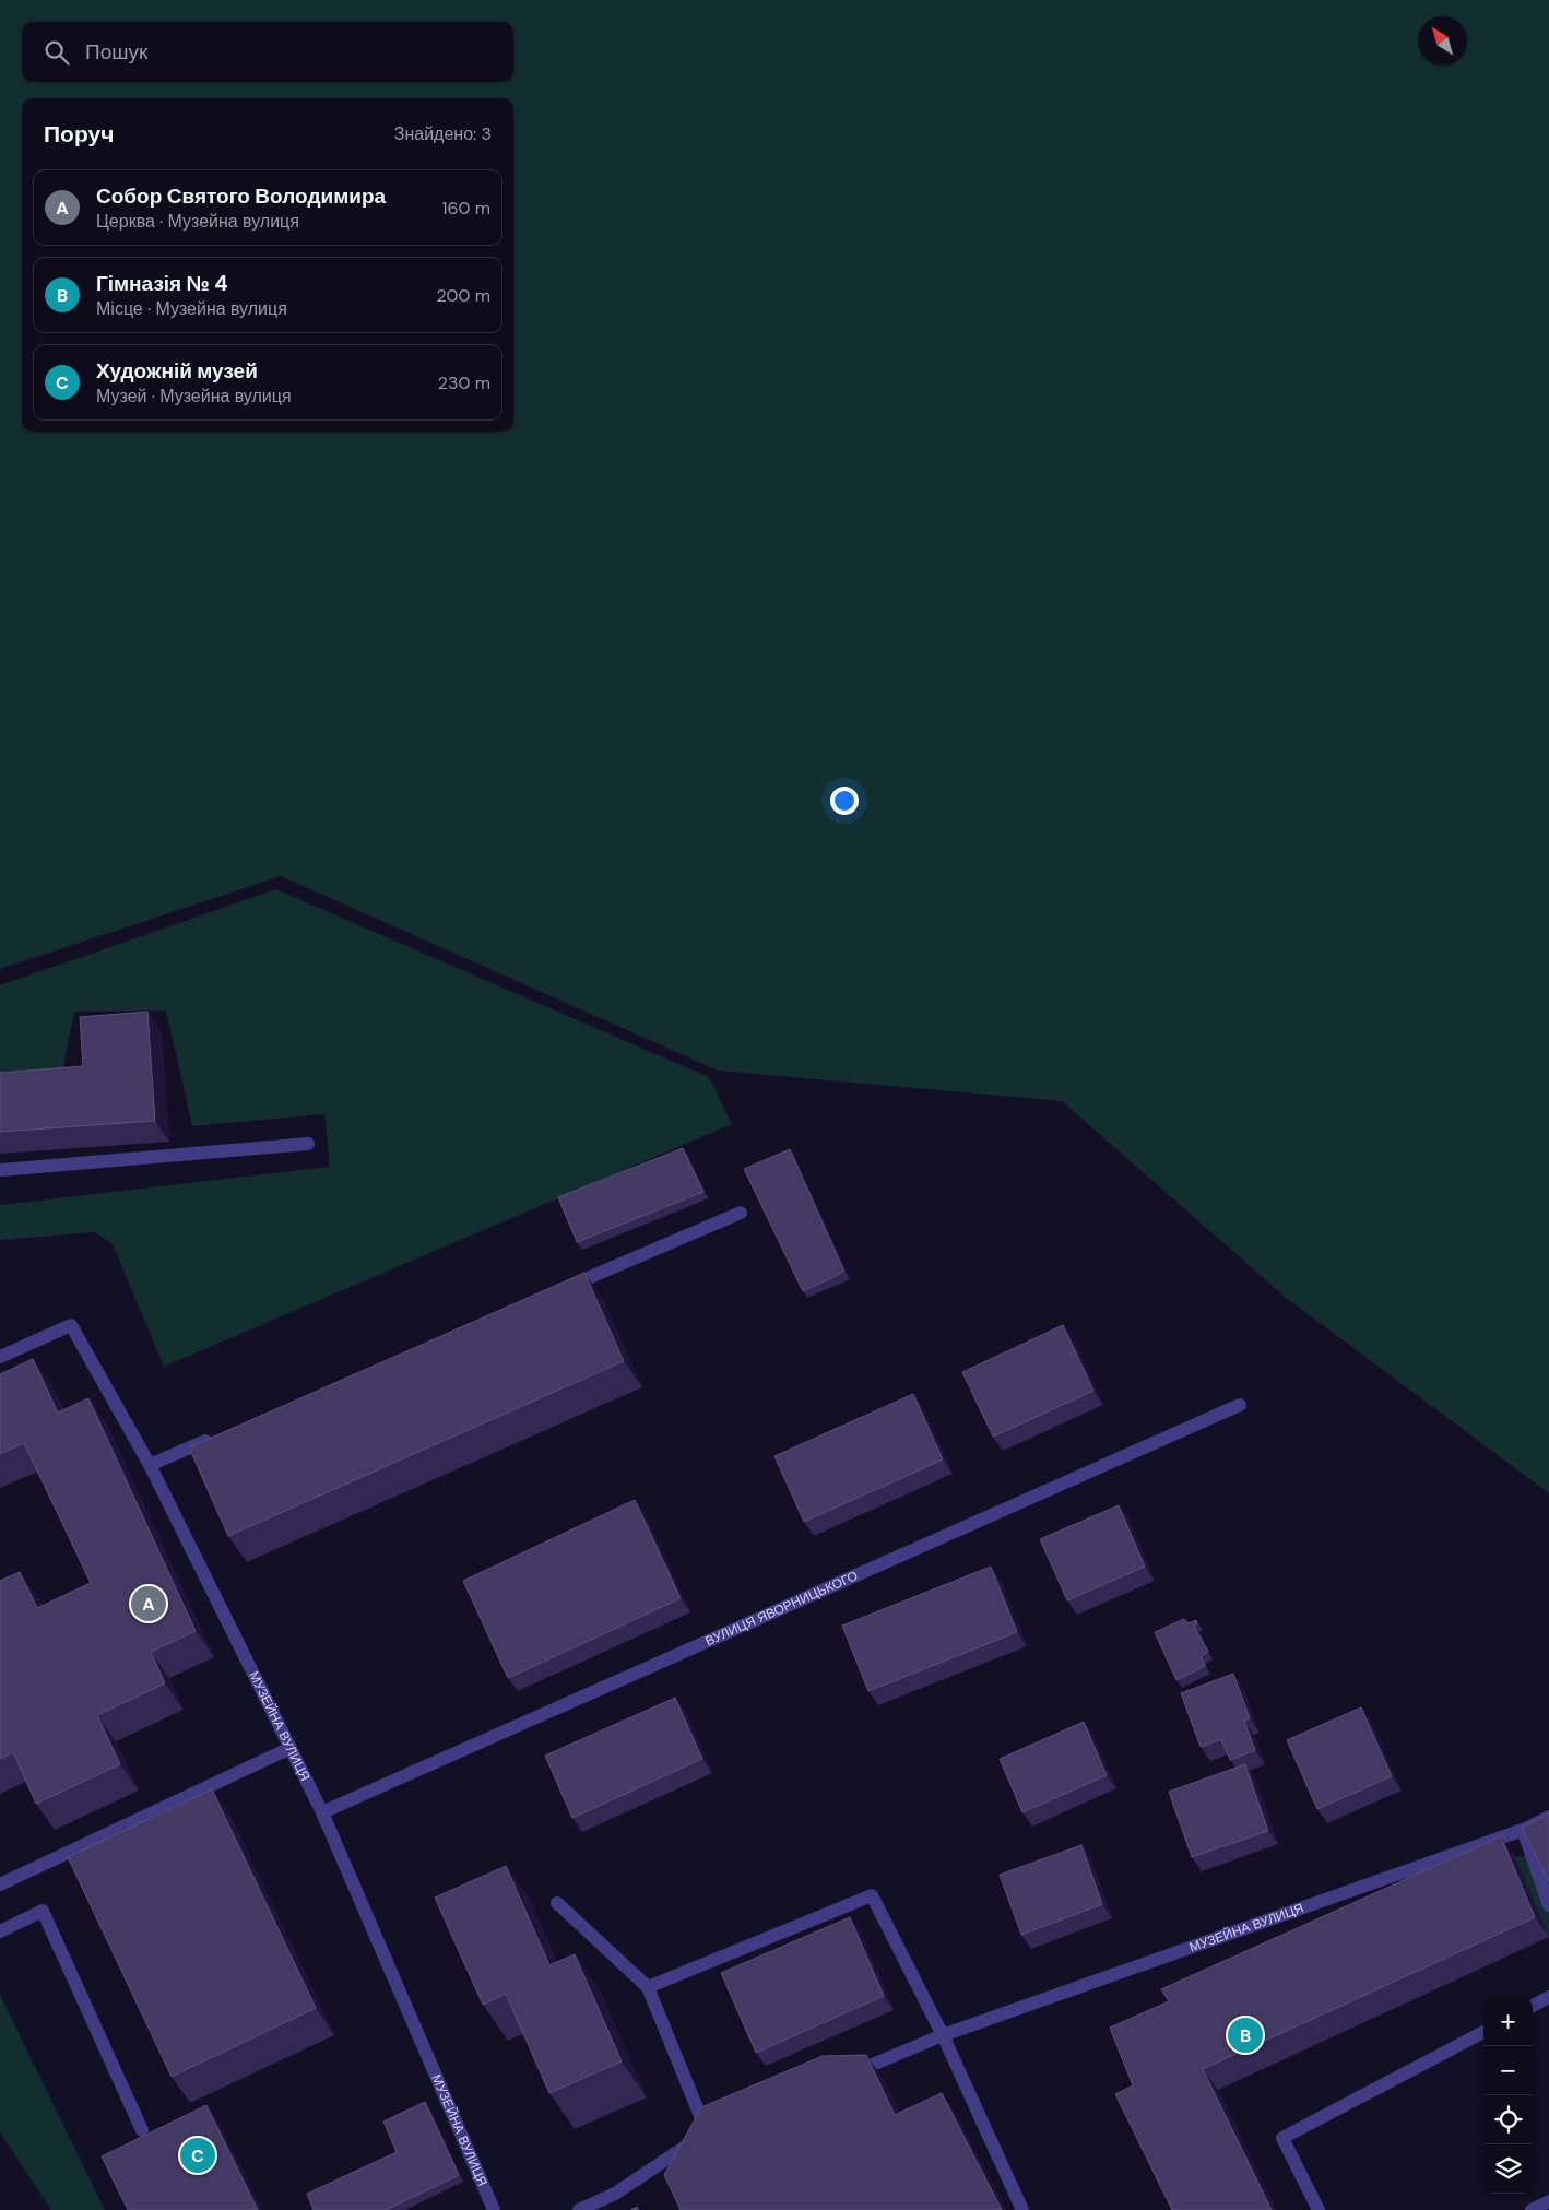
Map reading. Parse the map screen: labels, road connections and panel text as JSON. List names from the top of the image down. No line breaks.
{"streets":{"street":["ВУЛИЦЯ ЯВОРНИЦЬКОГО","МУЗЕЙНА ВУЛИЦЯ"]},"crossings":[["ВУЛИЦЯ ЯВОРНИЦЬКОГО","МУЗЕЙНА ВУЛИЦЯ"]],"north":"top left","page":{"search":"Пошук","heading":["Поруч","Знайдено: 3"],"list":[{"mark":"A","name":"Собор Святого Володимира","note":"Церква · Музейна вулиця","value":"160 m"},{"mark":"B","name":"Гімназія № 4","note":"Місце · Музейна вулиця","value":"200 m"},{"mark":"C","name":"Художній музей","note":"Музей · Музейна вулиця","value":"230 m"}],"pins":["A","B","C"],"map_buttons":["+","−"]}}
